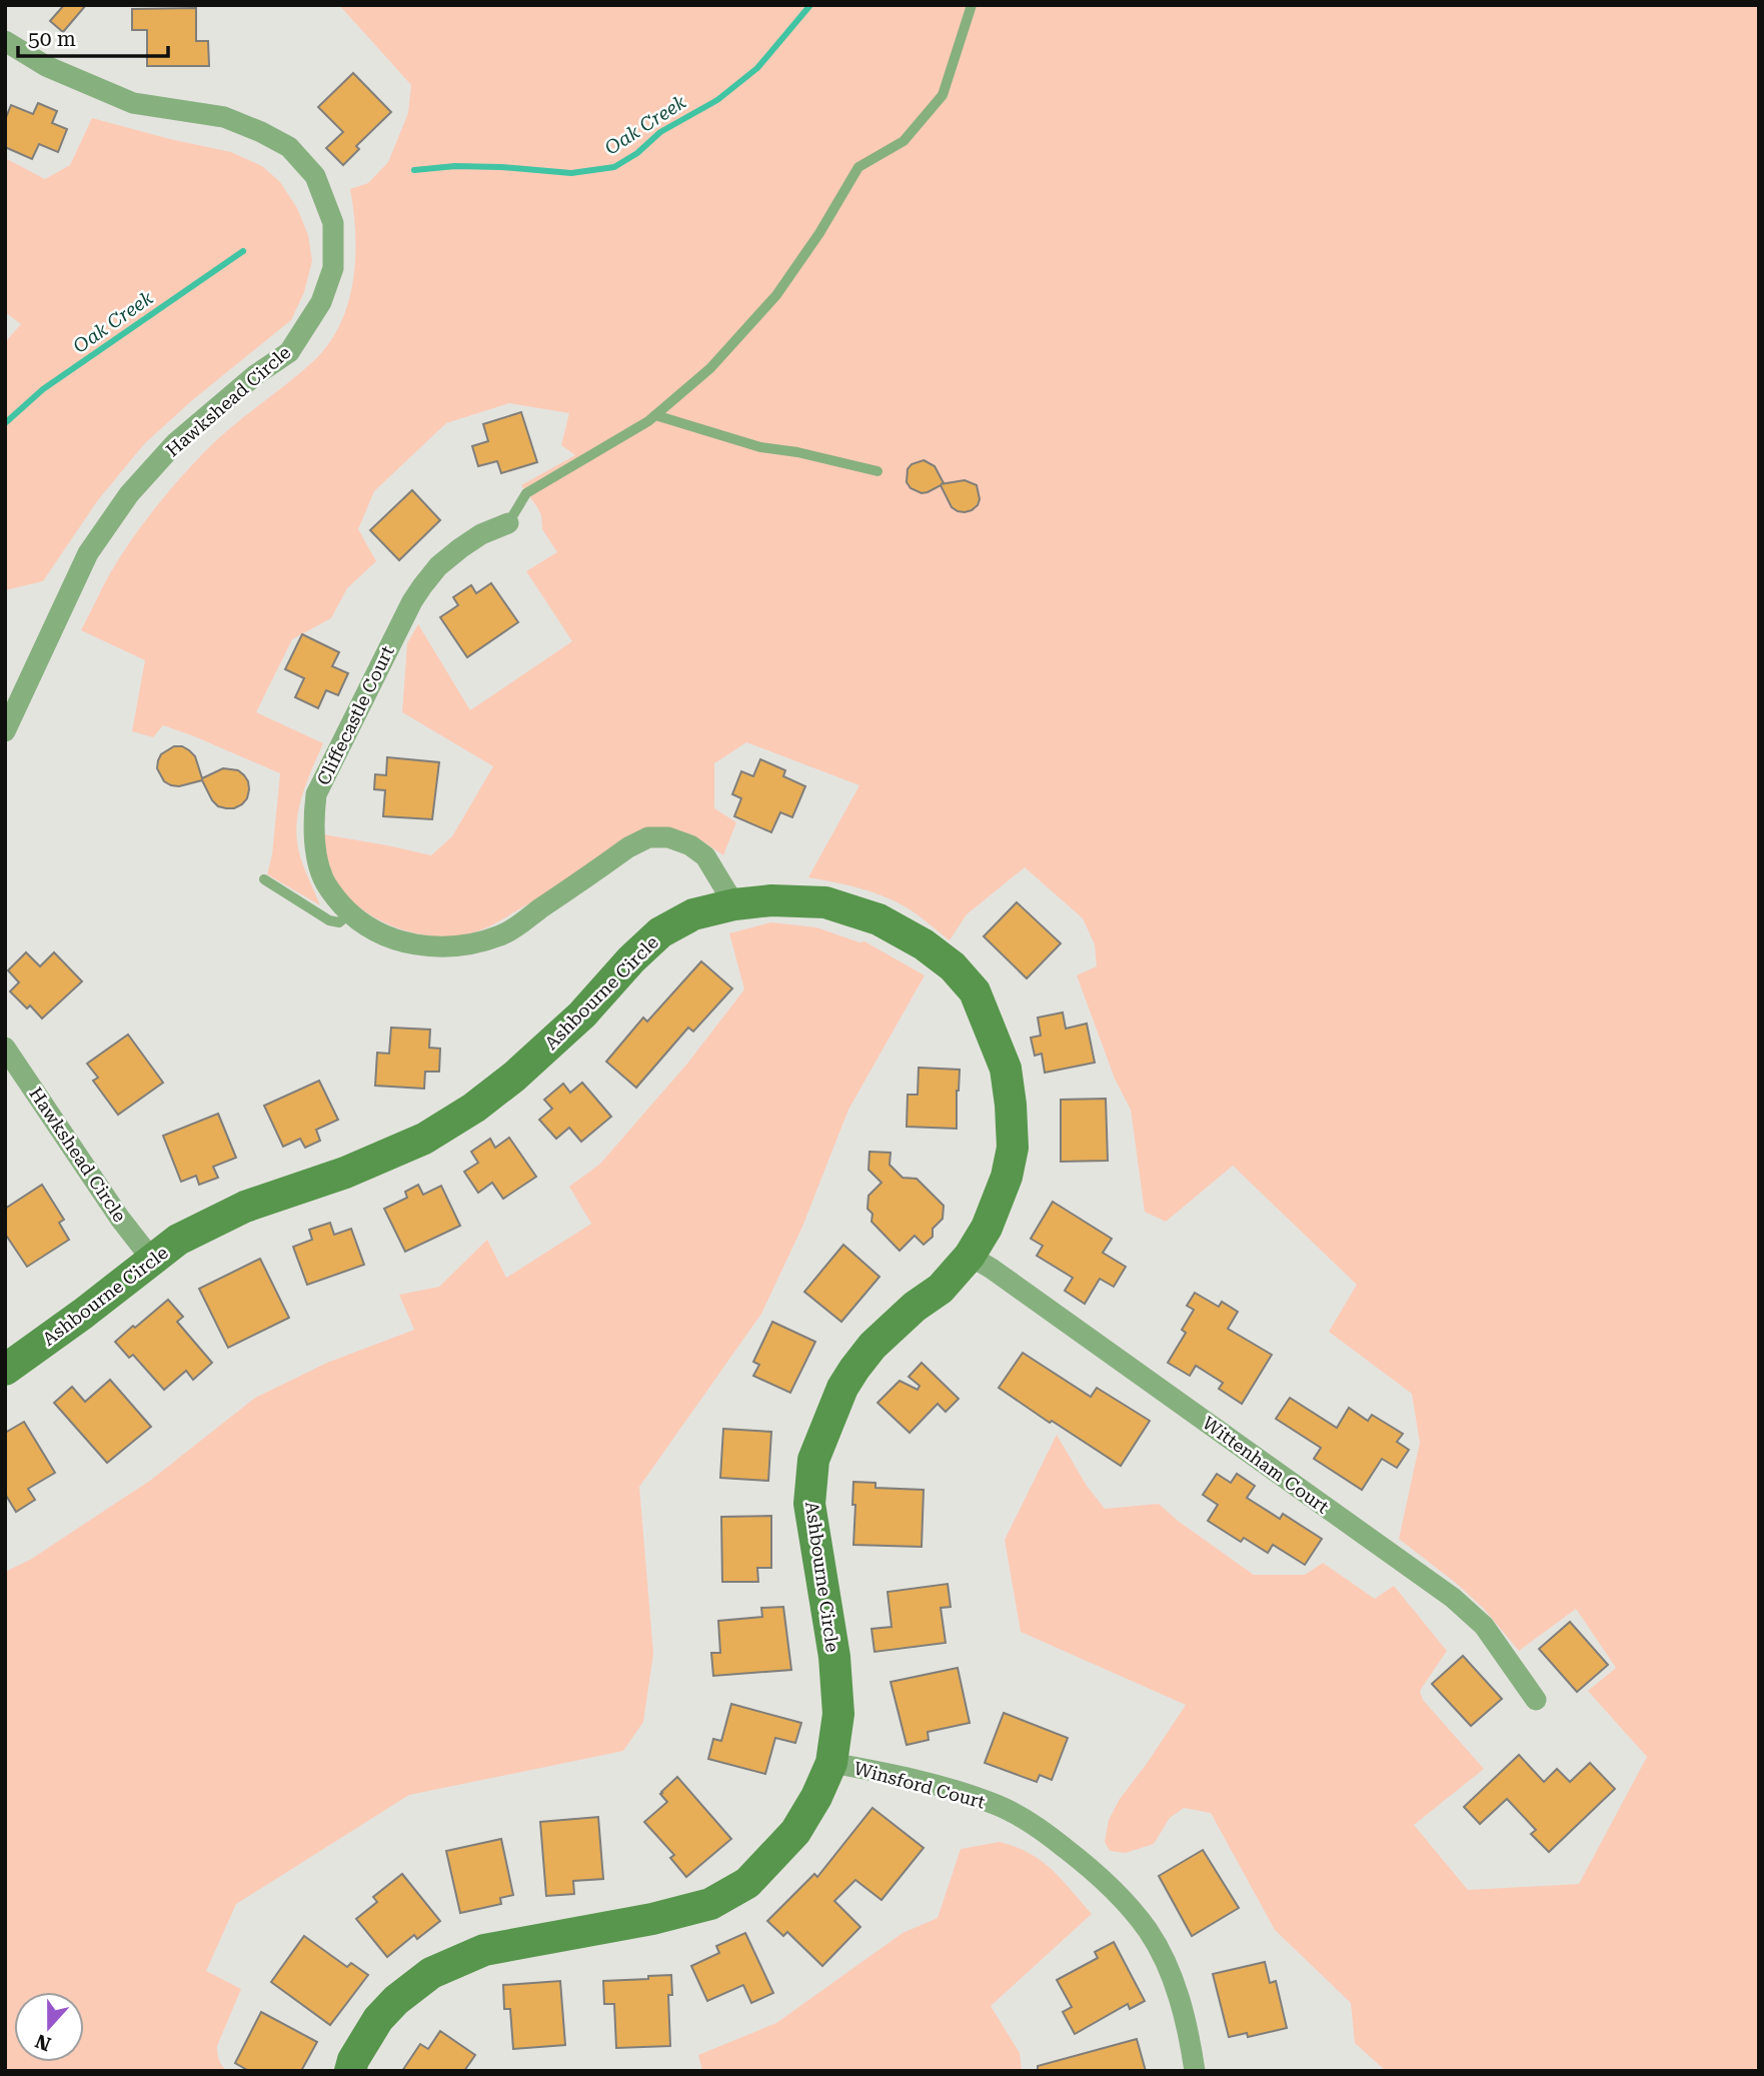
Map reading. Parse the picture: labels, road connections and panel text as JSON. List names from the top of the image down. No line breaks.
{"streets":{"street":["Hawkshead Circle","Cliffecastle Court","Ashbourne Circle","Wittenham Court","Winsford Court"]},"crossings":[["Hawkshead Circle","Ashbourne Circle"],["Cliffecastle Court","Ashbourne Circle"],["Ashbourne Circle","Wittenham Court"],["Ashbourne Circle","Winsford Court"]],"water":["Oak Creek"],"scale_bar":"50 m","north":"bottom"}
